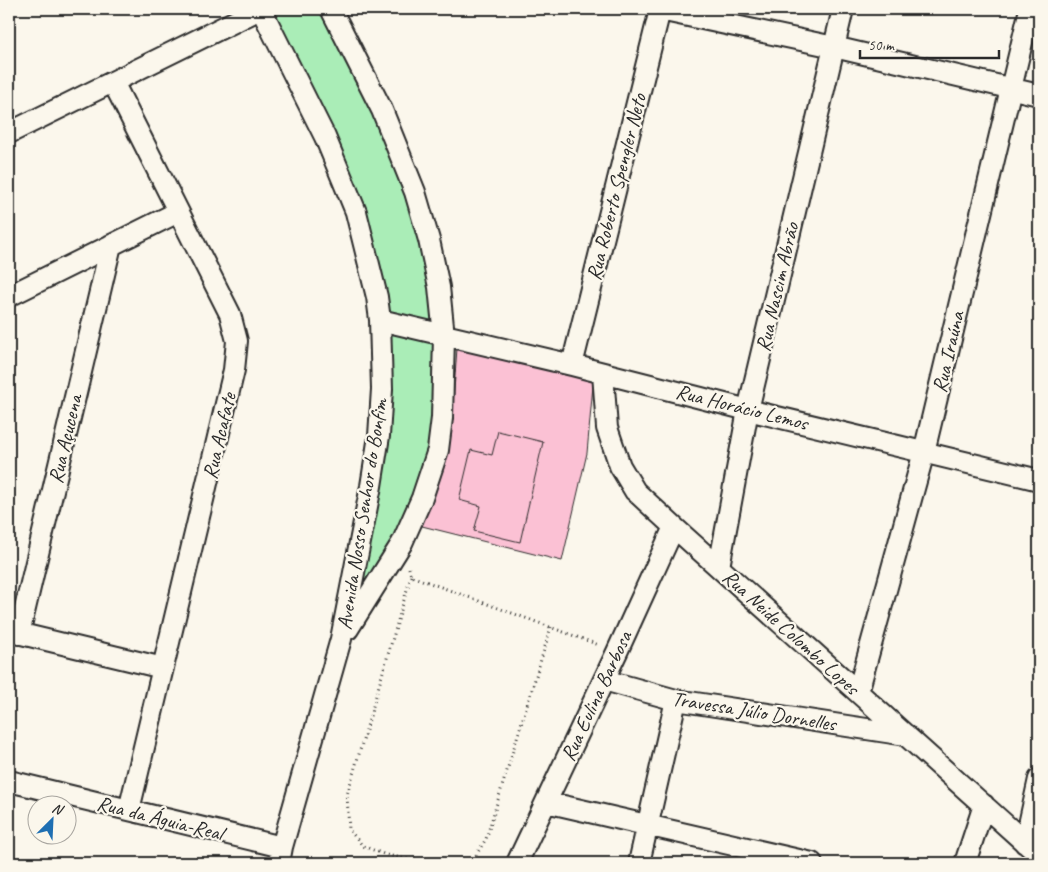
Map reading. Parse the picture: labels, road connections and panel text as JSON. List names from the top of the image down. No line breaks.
{"streets":{"street":["Rua Roberto Spengler Neto","Rua Nascim Abrão","Rua Iraúna","Rua Horácio Lemos","Rua Acafate","Rua Açucena","Avenida Nosso Senhor do Bonfim","Rua Neide Colombo Lopes","Rua Eulina Barbosa","Travessa Júlio Dornelles","Rua da Águia-Real"]},"crossings":[["Rua Roberto Spengler Neto","Rua Horácio Lemos"],["Rua Nascim Abrão","Rua Horácio Lemos"],["Rua Nascim Abrão","Rua Neide Colombo Lopes"],["Rua Iraúna","Rua Horácio Lemos"],["Rua Iraúna","Rua Neide Colombo Lopes"],["Rua Horácio Lemos","Avenida Nosso Senhor do Bonfim"],["Rua Horácio Lemos","Rua Neide Colombo Lopes"],["Rua Acafate","Rua da Águia-Real"],["Rua Neide Colombo Lopes","Rua Eulina Barbosa"],["Rua Neide Colombo Lopes","Travessa Júlio Dornelles"],["Rua Eulina Barbosa","Travessa Júlio Dornelles"]],"scale_bar":"50 m","north":"top right"}
